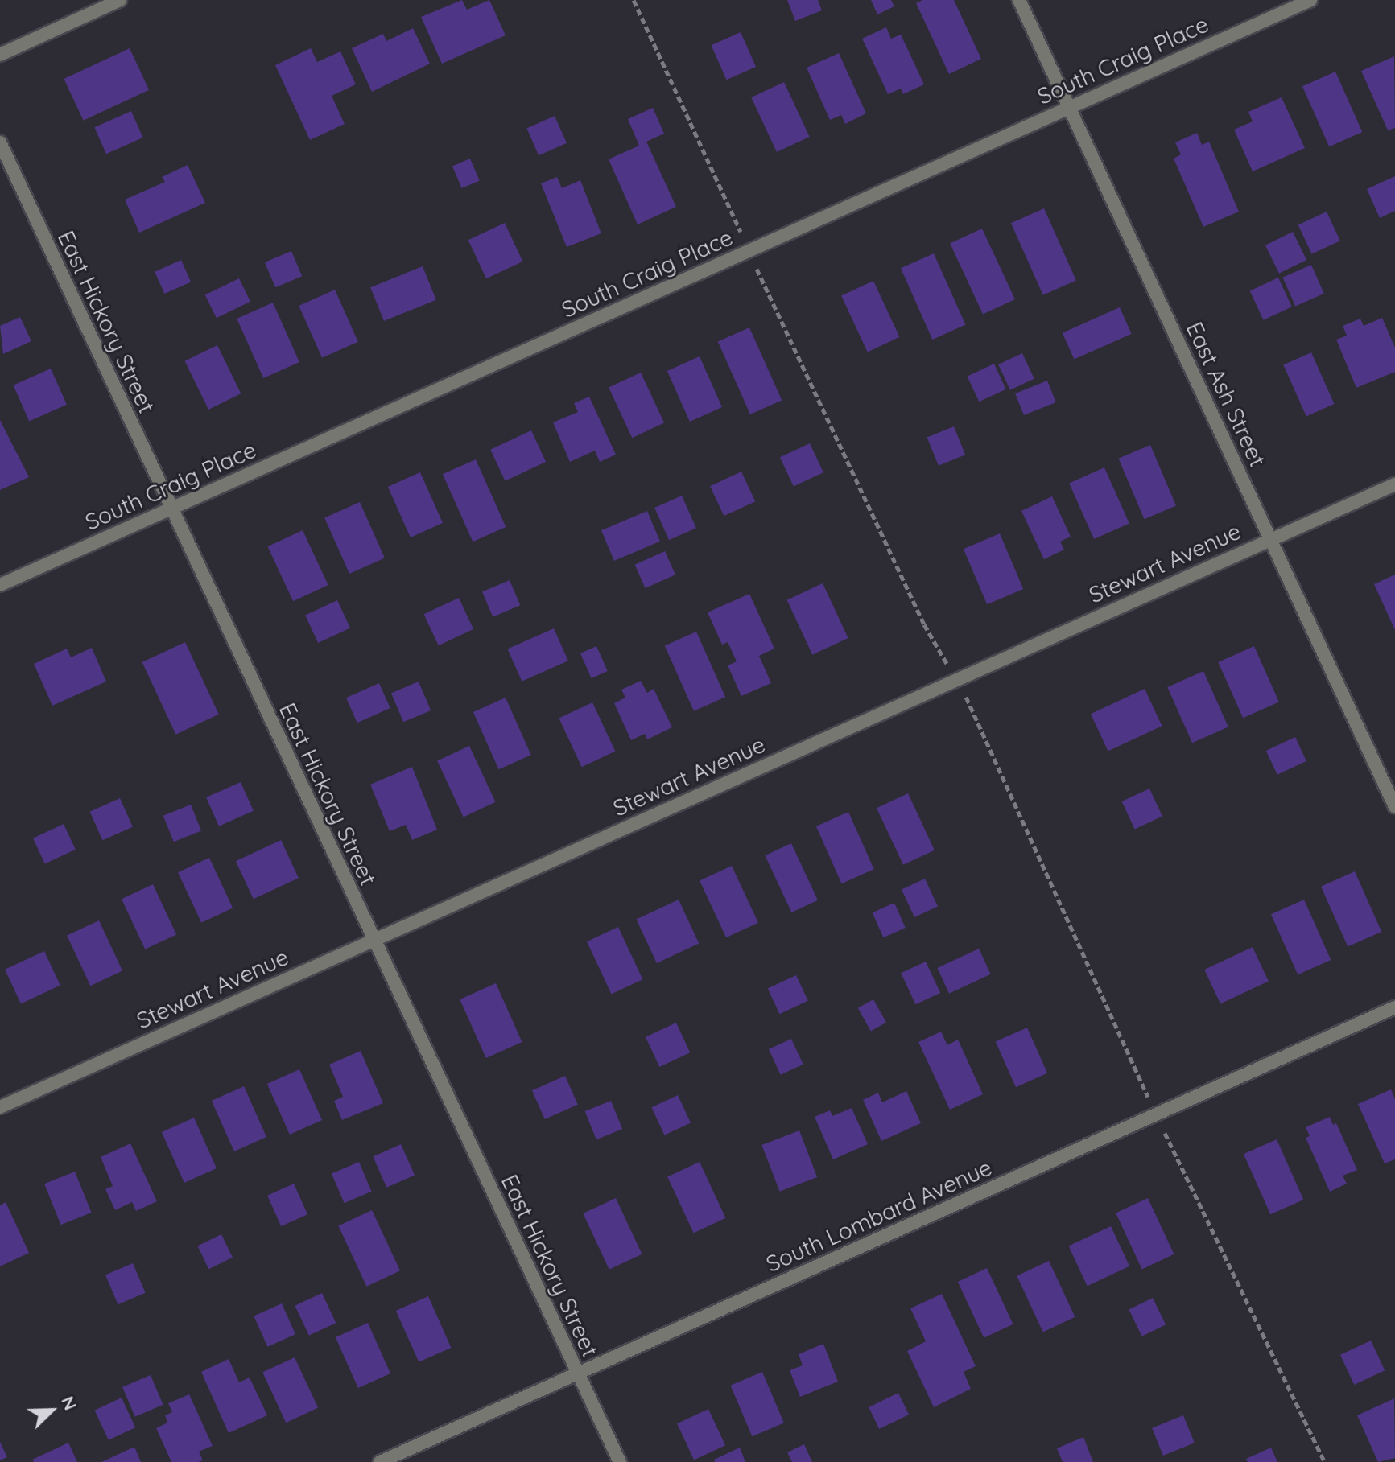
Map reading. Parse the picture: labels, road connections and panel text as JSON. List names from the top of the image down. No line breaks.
{"streets":{"street":["South Craig Place","East Hickory Street","East Ash Street","Stewart Avenue","South Lombard Avenue"]},"crossings":[["South Craig Place","East Hickory Street"],["South Craig Place","East Ash Street"],["East Hickory Street","Stewart Avenue"],["East Hickory Street","South Lombard Avenue"],["East Ash Street","Stewart Avenue"]],"north":"top right"}
